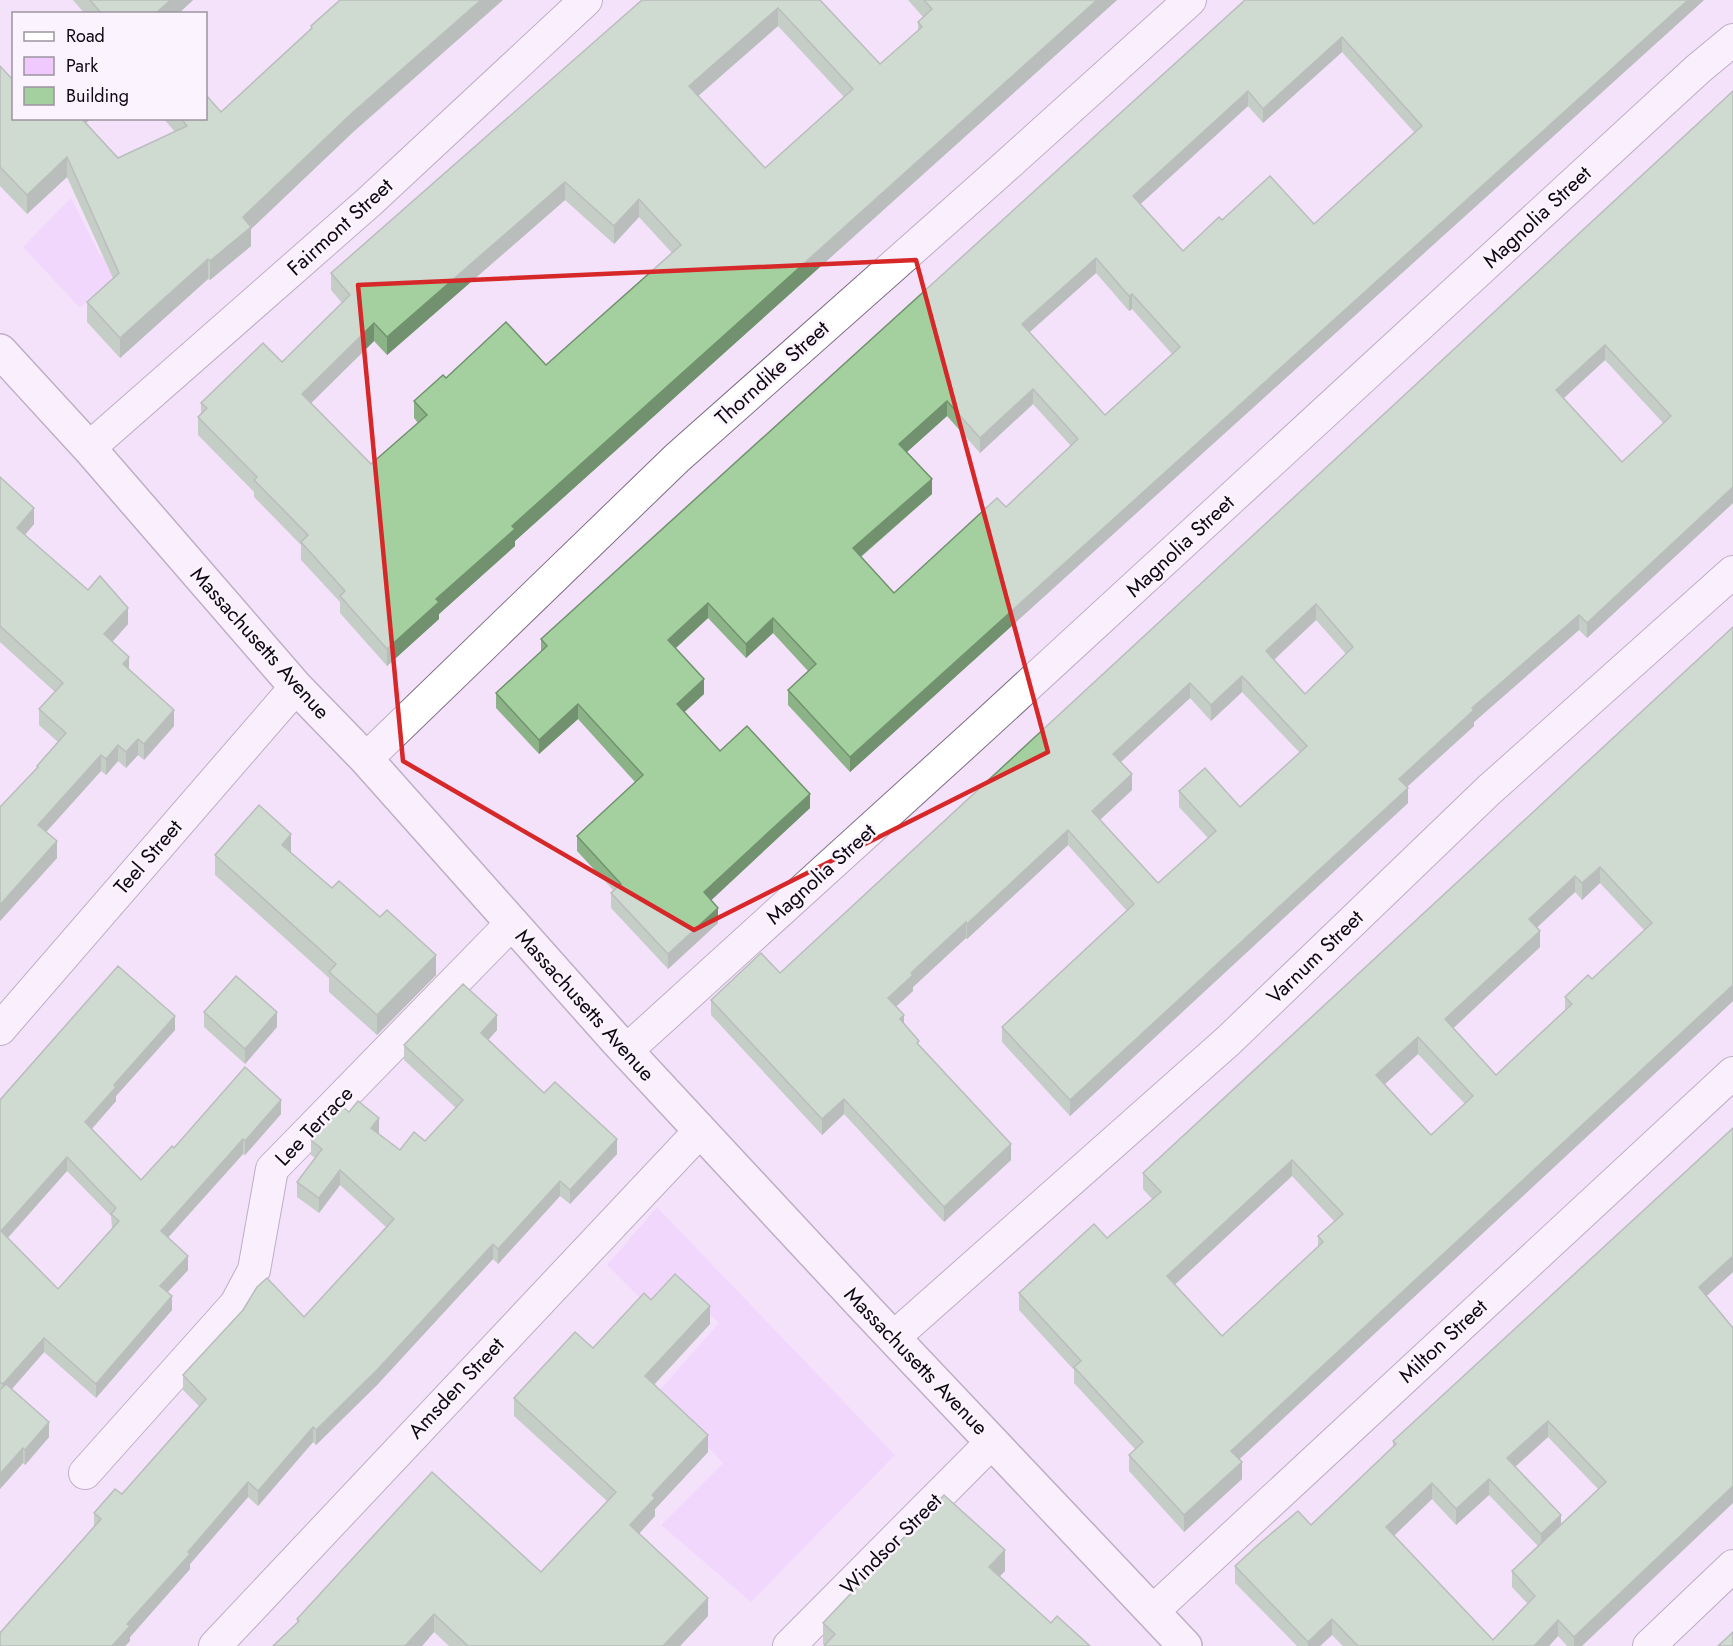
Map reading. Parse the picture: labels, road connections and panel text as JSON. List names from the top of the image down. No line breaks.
{"streets":{"highway":["Massachusetts Avenue"],"street":["Magnolia Street","Fairmont Street","Thorndike Street","Teel Street","Varnum Street","Lee Terrace","Milton Street","Amsden Street","Windsor Street"]},"crossings":[["Magnolia Street","Massachusetts Avenue"],["Fairmont Street","Massachusetts Avenue"],["Thorndike Street","Massachusetts Avenue"],["Massachusetts Avenue","Teel Street"],["Massachusetts Avenue","Varnum Street"],["Massachusetts Avenue","Lee Terrace"],["Massachusetts Avenue","Milton Street"],["Massachusetts Avenue","Amsden Street"],["Massachusetts Avenue","Windsor Street"]],"legend":["Road","Park","Building"]}
